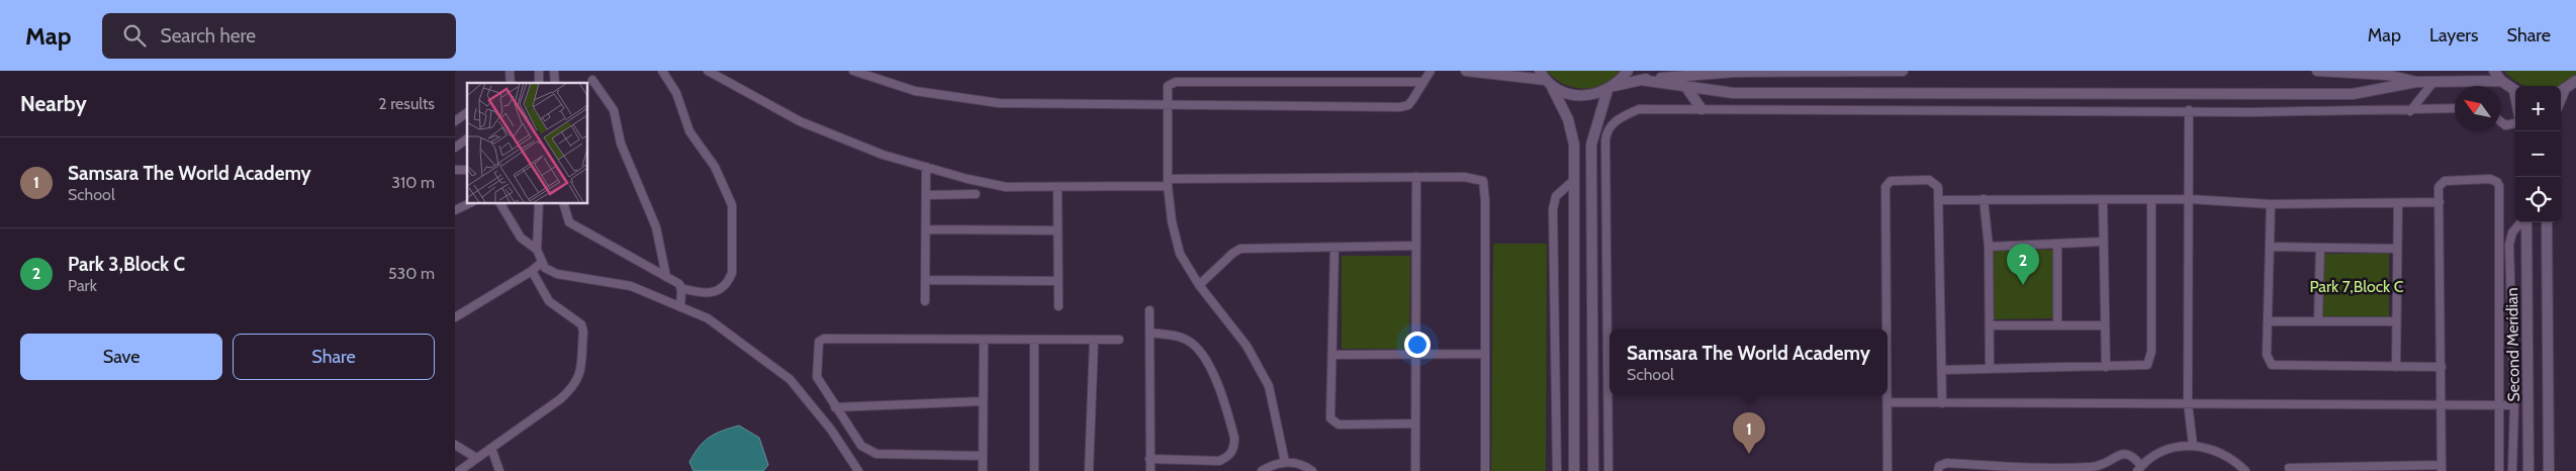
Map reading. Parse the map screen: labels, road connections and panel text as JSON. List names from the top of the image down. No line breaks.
{"streets":{"main road":["Second Meridian"]},"parks":["Park 7,Block C"],"north":"top left","page":{"header":"Map","search":"Search here","nav":["Map","Layers","Share"],"heading":["Nearby","2 results"],"map_buttons":["+","−"],"list":[{"mark":"1","name":"Samsara The World Academy","note":"School","value":"310 m"},{"mark":"2","name":"Park 3,Block C","note":"Park","value":"530 m"}],"pins":["2","1"],"buttons":["Save","Share"],"popup":["Samsara The World Academy","School"]}}
